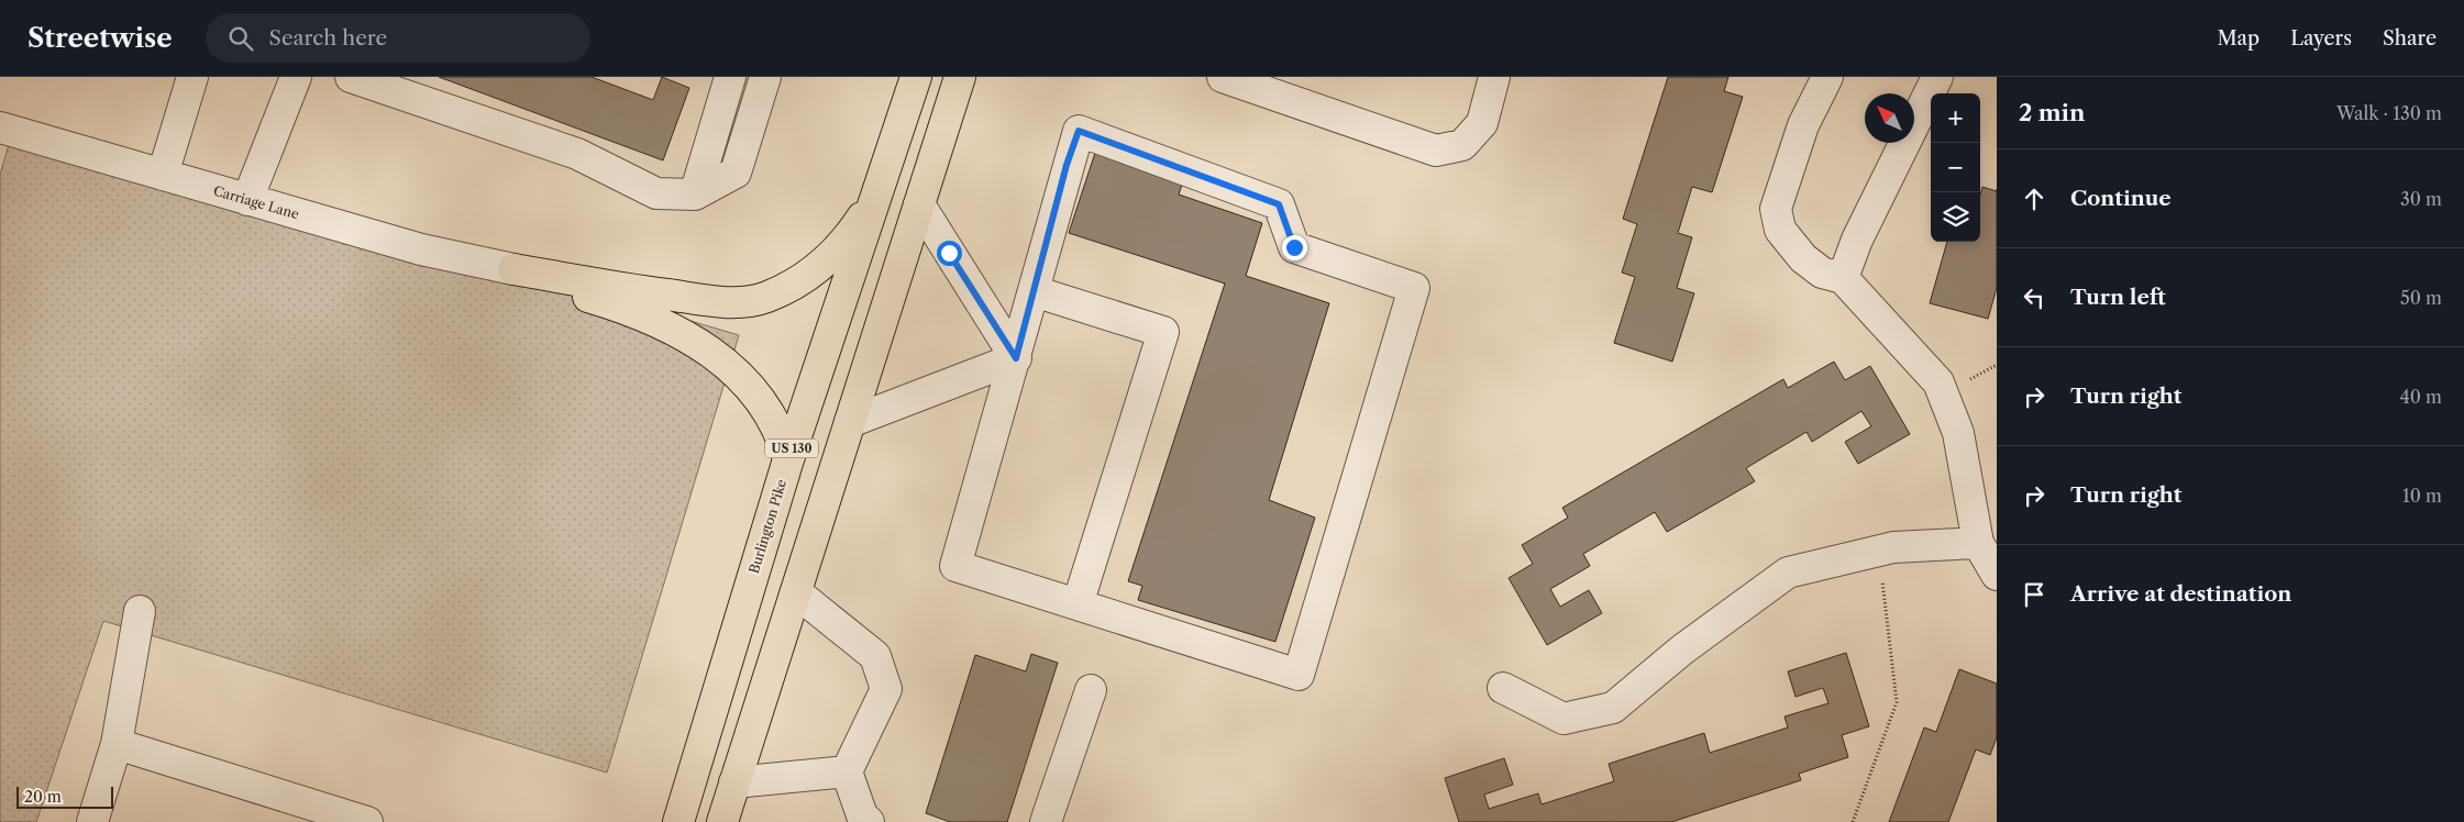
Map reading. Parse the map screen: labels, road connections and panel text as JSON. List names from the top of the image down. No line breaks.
{"streets":{"highway":["US 130","Burlington Pike"],"street":["Carriage Lane"]},"scale_bar":"20 m","north":"top left","page":{"header":"Streetwise","search":"Search here","nav":["Map","Layers","Share"],"heading":["2 min","Walk · 130 m"],"map_buttons":["+","−"],"list":[["Continue","30 m"],["Turn left","50 m"],["Turn right","40 m"],["Turn right","10 m"],"Arrive at destination"],"scale":"20 m"}}
